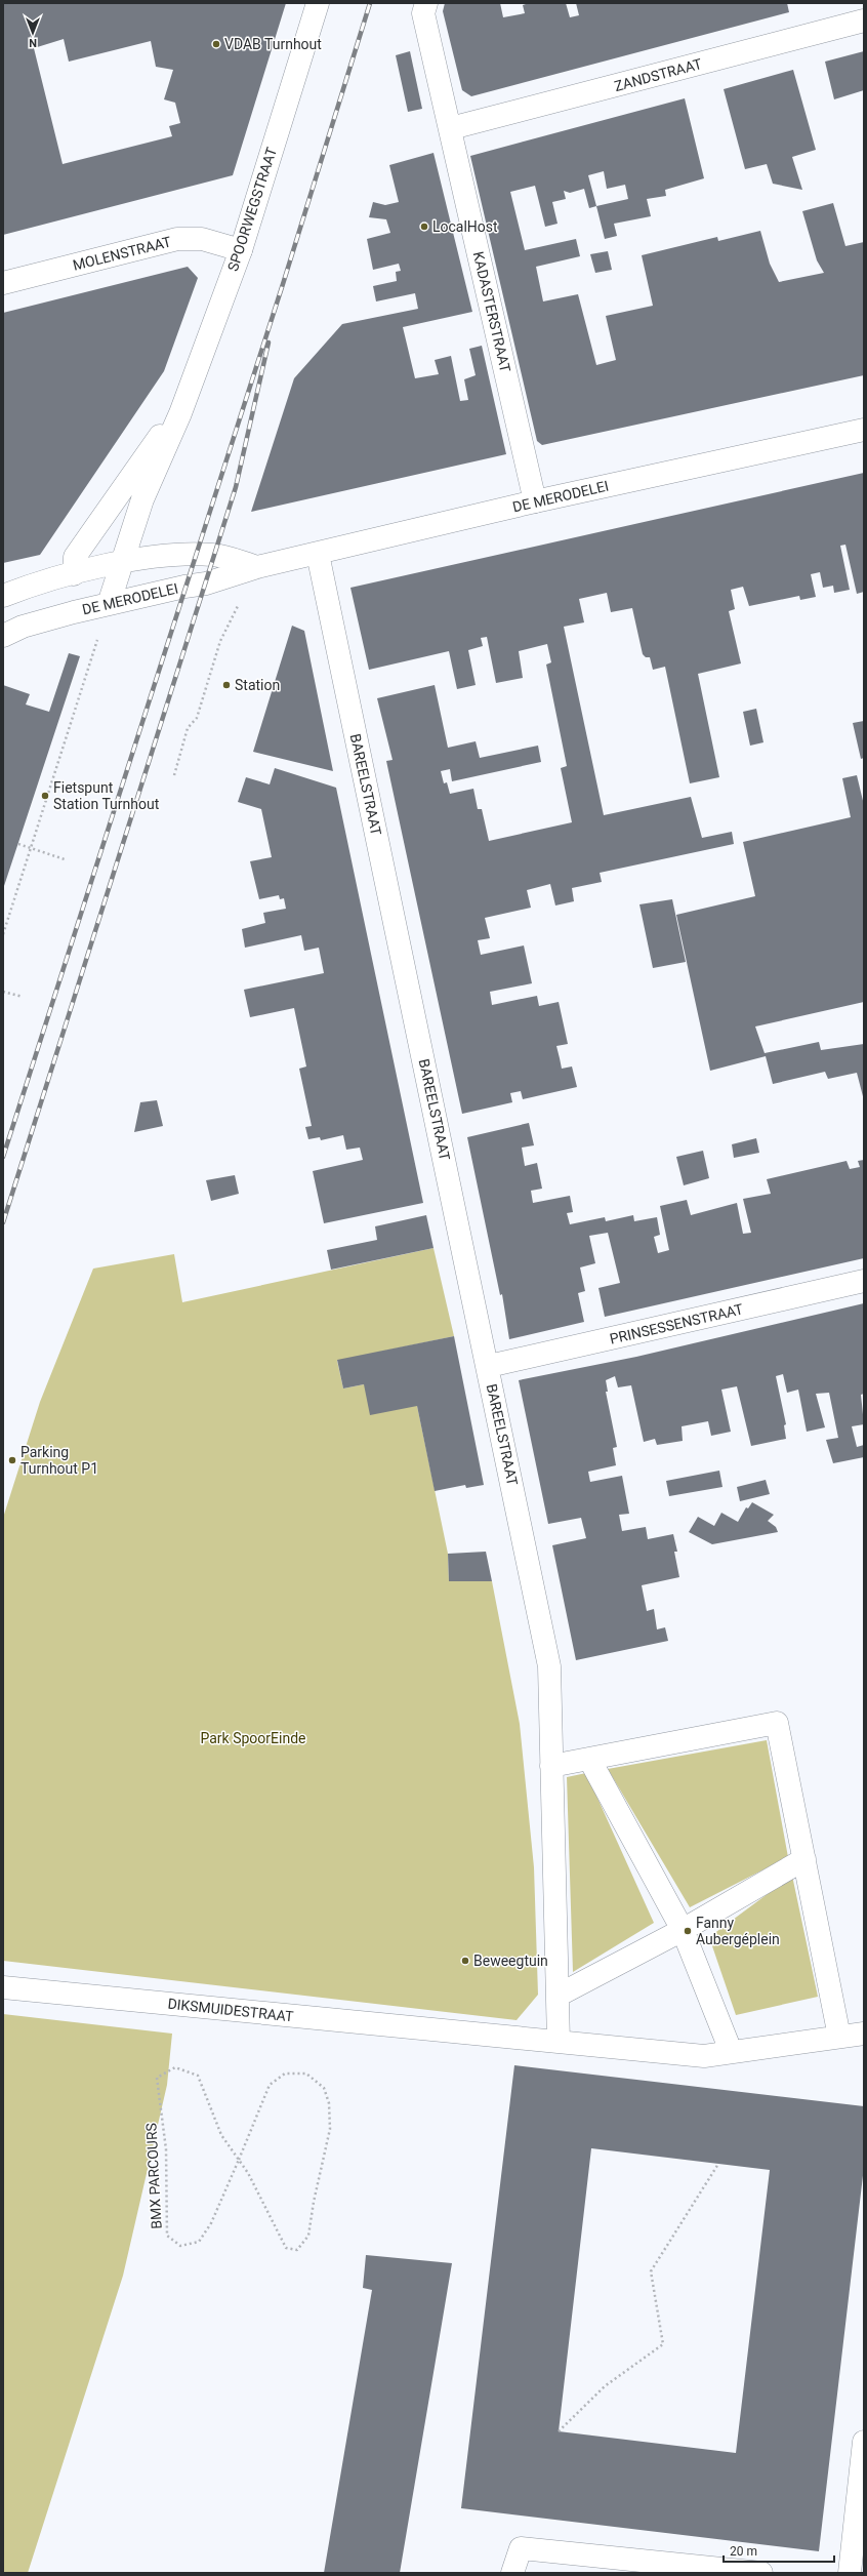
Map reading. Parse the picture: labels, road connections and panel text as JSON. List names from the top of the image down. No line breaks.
{"streets":{"street":["ZANDSTRAAT","SPOORWEGSTRAAT","MOLENSTRAAT","KADASTERSTRAAT","DE MERODELEI","BAREELSTRAAT","PRINSESSENSTRAAT","DIKSMUIDESTRAAT"],"path":["BMX PARCOURS"]},"crossings":[["ZANDSTRAAT","KADASTERSTRAAT"],["SPOORWEGSTRAAT","MOLENSTRAAT"],["SPOORWEGSTRAAT","DE MERODELEI"],["KADASTERSTRAAT","DE MERODELEI"],["DE MERODELEI","BAREELSTRAAT"],["BAREELSTRAAT","PRINSESSENSTRAAT"],["BAREELSTRAAT","DIKSMUIDESTRAAT"]],"parks":["Park SpoorEinde"],"places":["VDAB Turnhout","LocalHost","Station","Fietspunt Station Turnhout","Parking Turnhout P1","Fanny Aubergéplein","Beweegtuin"],"scale_bar":"20 m","north":"bottom"}
